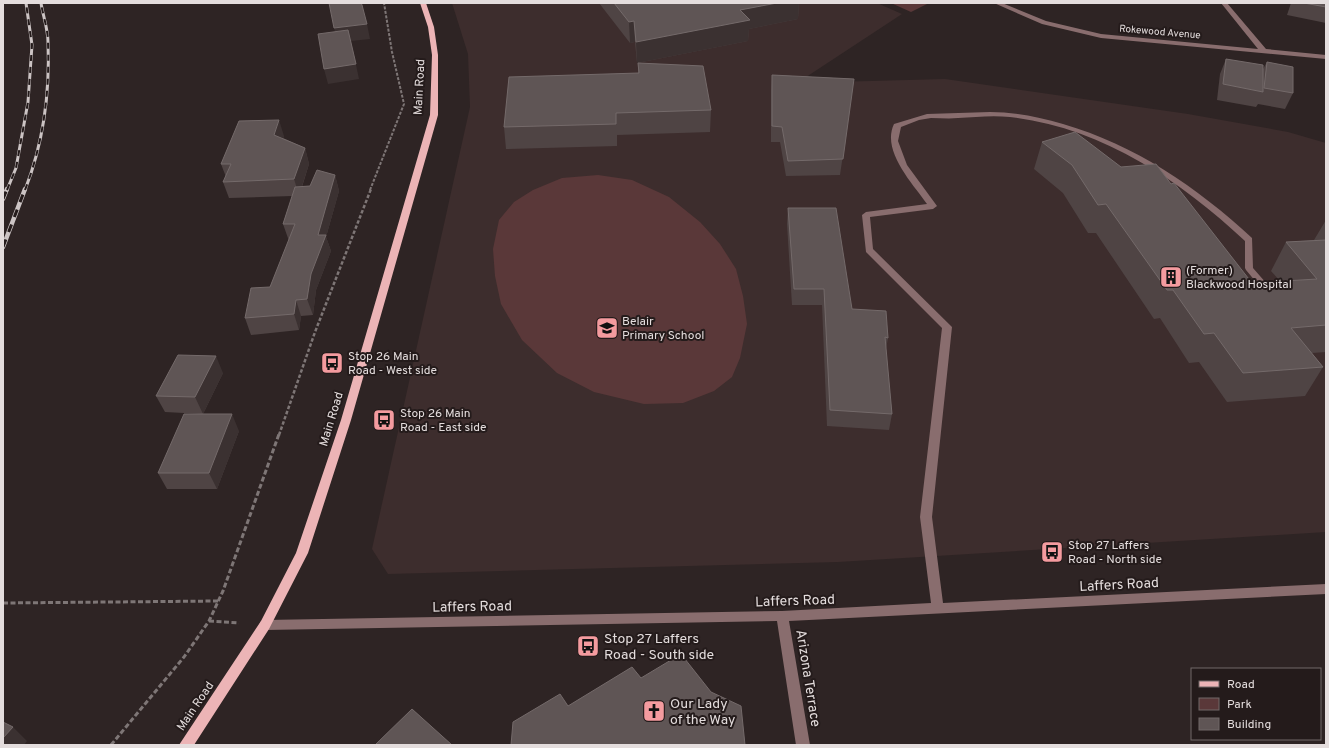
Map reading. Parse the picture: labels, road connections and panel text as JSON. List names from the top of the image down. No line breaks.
{"streets":{"main road":["Main Road"],"street":["Rokewood Avenue","Laffers Road","Arizona Terrace"]},"crossings":[["Main Road","Laffers Road"],["Laffers Road","Arizona Terrace"]],"places":{"building":["(Former) Blackwood Hospital"],"school or university":["Belair Primary School"],"bus stop":["Stop 26 Main Road - West side","Stop 26 Main Road - East side","Stop 27 Laffers Road - North side","Stop 27 Laffers Road - South side"],"church":["Our Lady of the Way"]},"legend":["Road","Park","Building"]}
